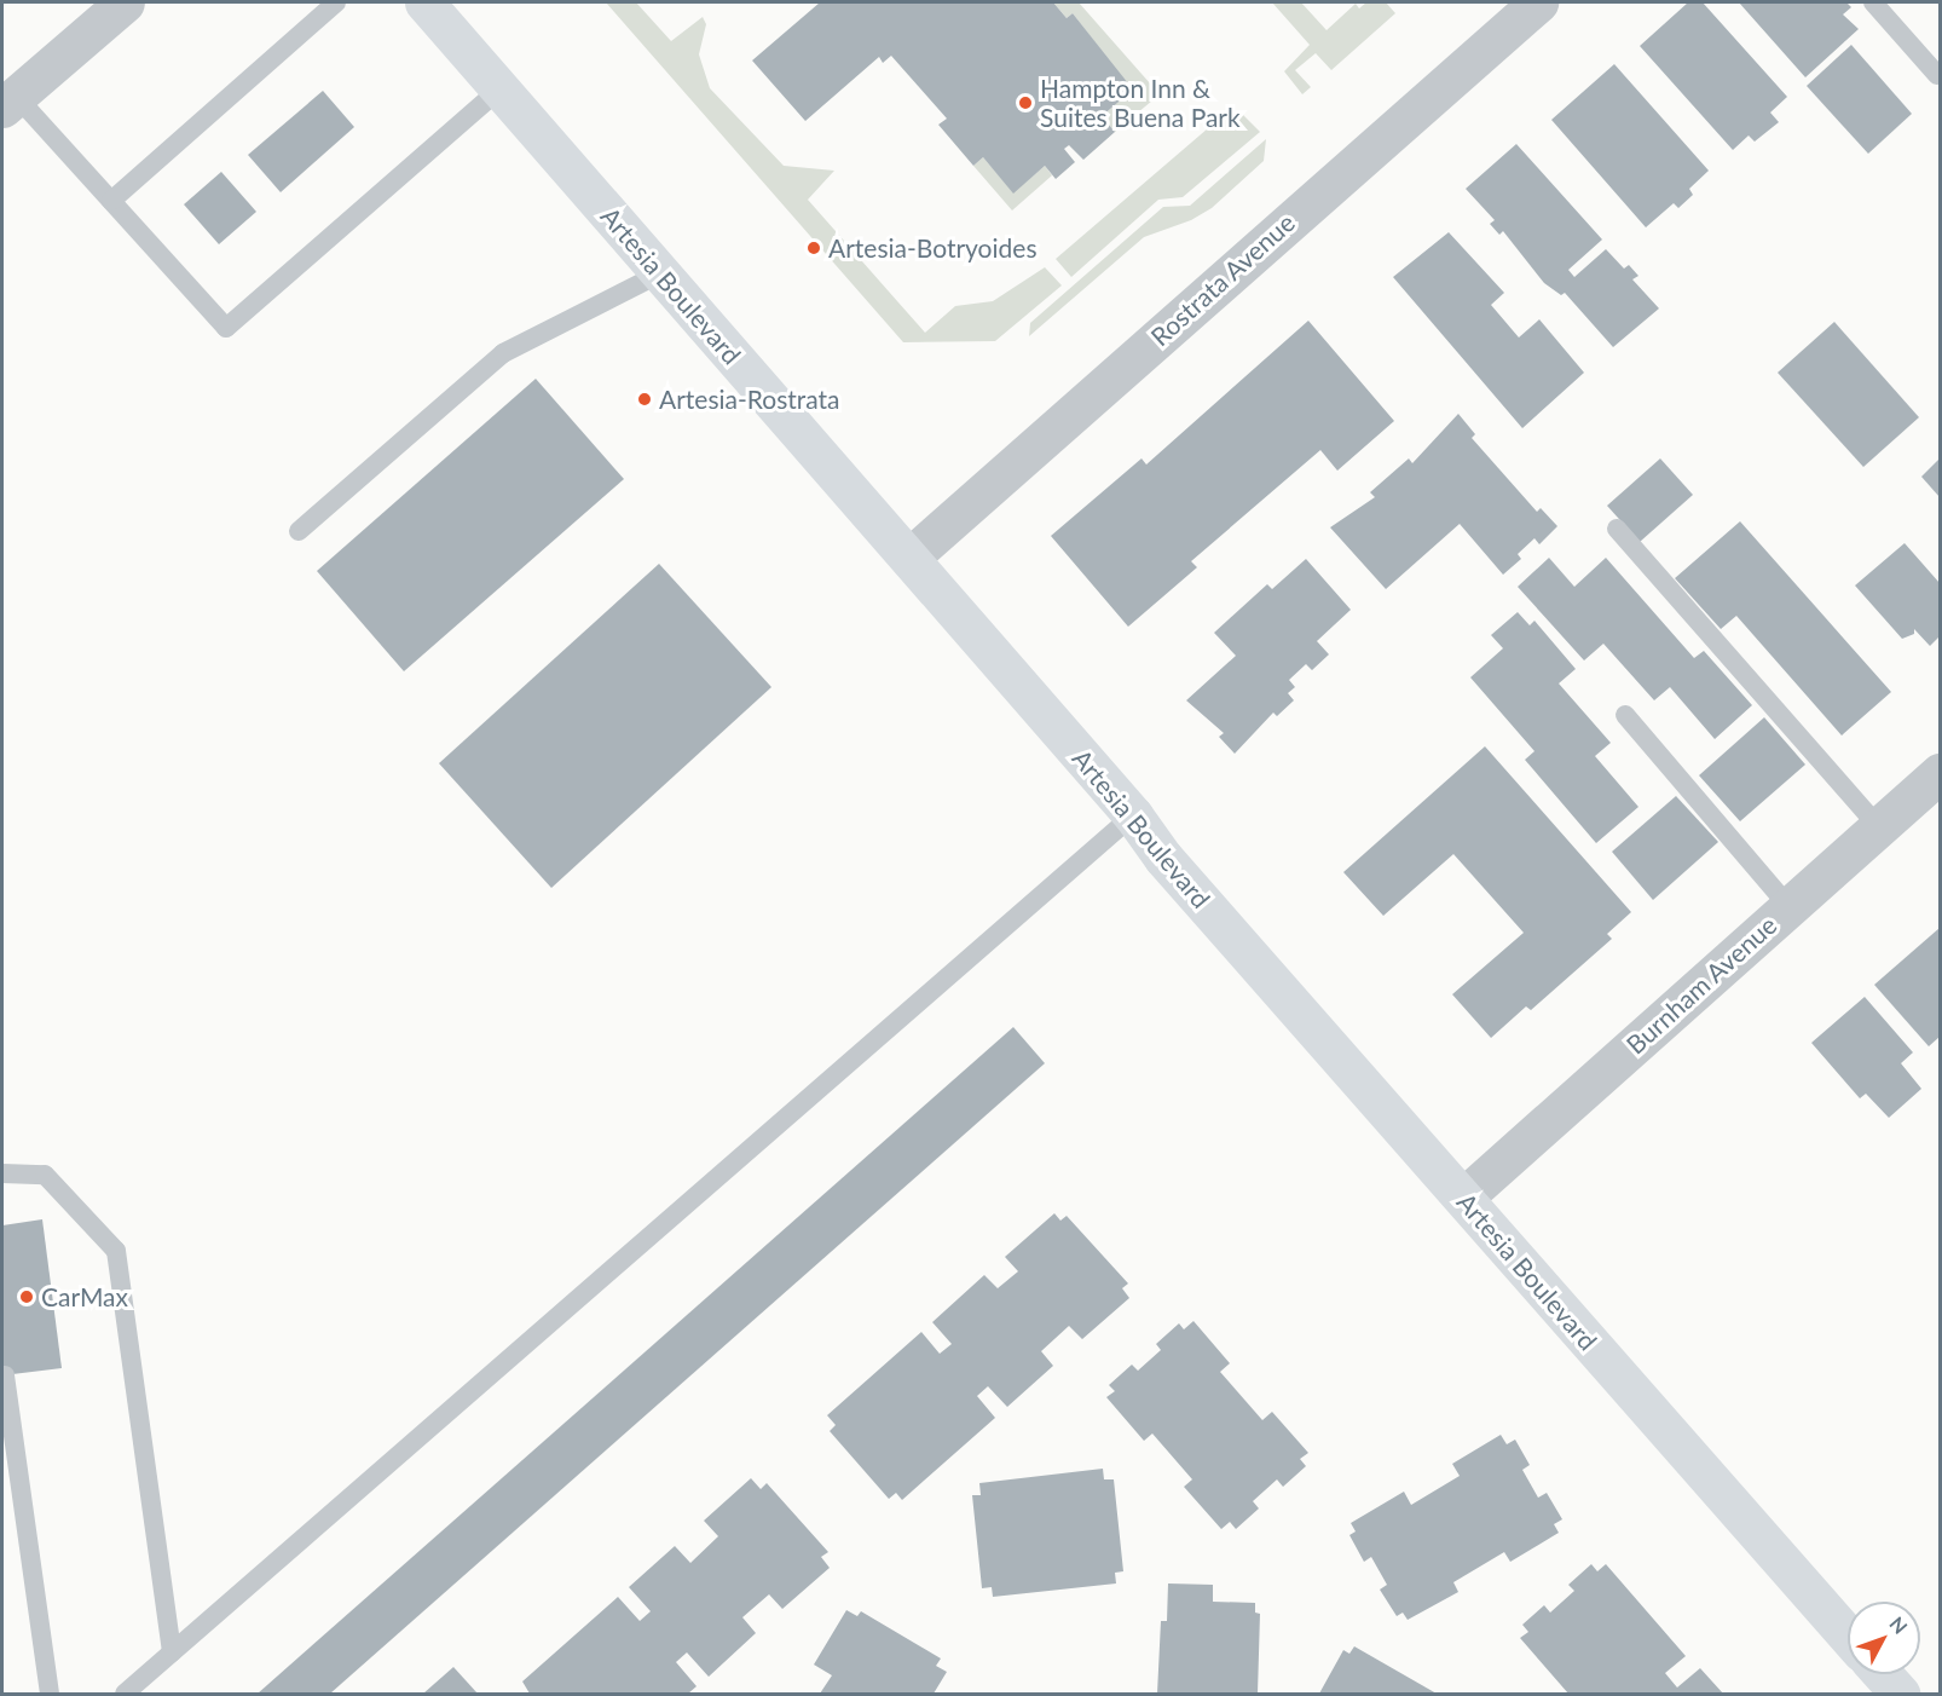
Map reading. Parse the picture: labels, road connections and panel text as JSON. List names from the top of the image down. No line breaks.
{"streets":{"main road":["Artesia Boulevard"],"street":["Rostrata Avenue","Burnham Avenue"]},"crossings":[["Rostrata Avenue","Artesia Boulevard"],["Artesia Boulevard","Burnham Avenue"]],"places":["Hampton Inn & Suites Buena Park","Artesia-Botryoides","Artesia-Rostrata","CarMax"],"north":"top right"}
